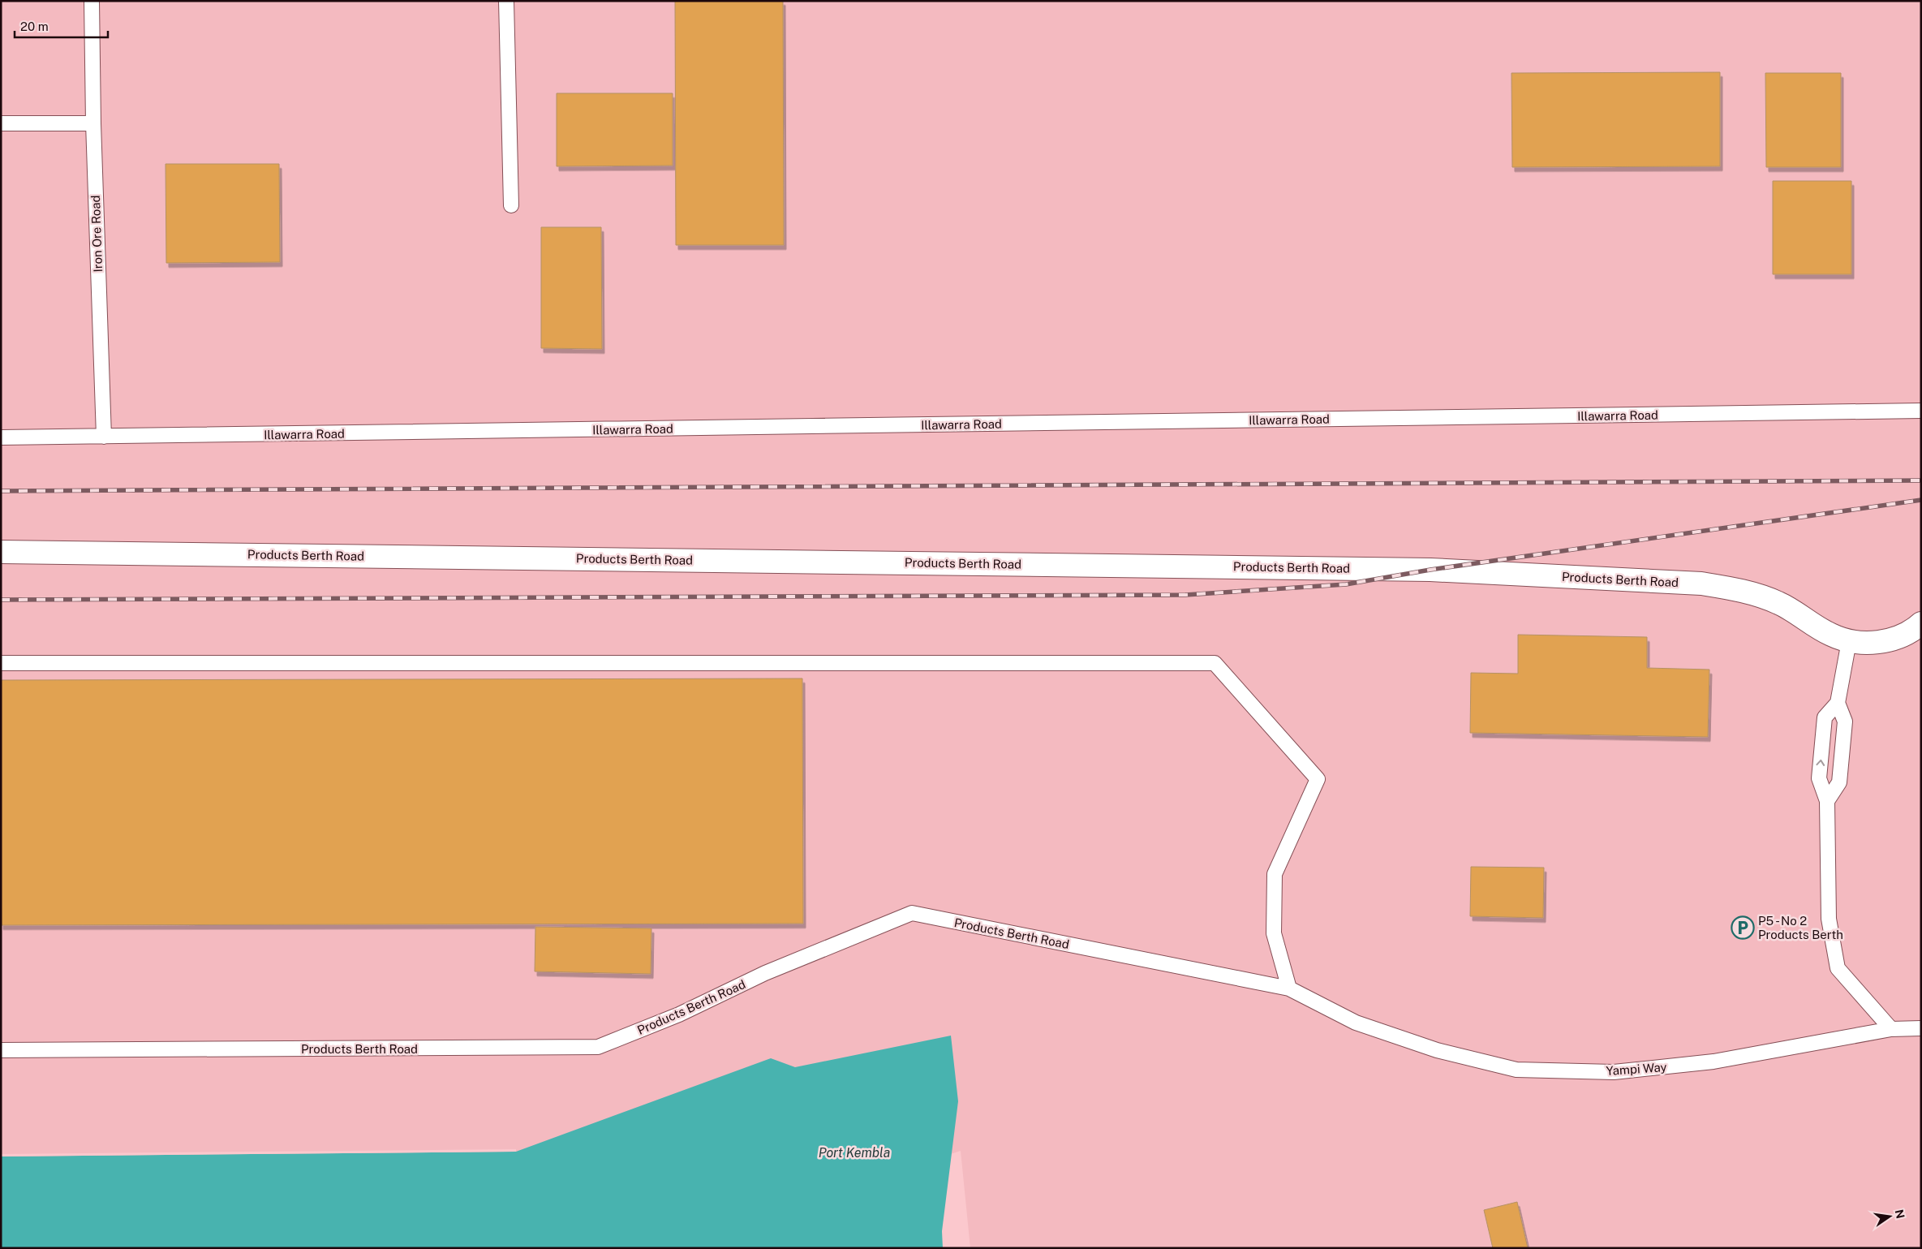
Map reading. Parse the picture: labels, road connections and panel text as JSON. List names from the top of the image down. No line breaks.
{"streets":{"street":["Products Berth Road"],"lane":["Iron Ore Road","Illawarra Road","Yampi Way"]},"crossings":[["Iron Ore Road","Illawarra Road"],["Products Berth Road","Yampi Way"]],"water":["Port Kembla"],"places":{"parking":["P5 - No 2 Products Berth"]},"scale_bar":"20 m","north":"right"}
